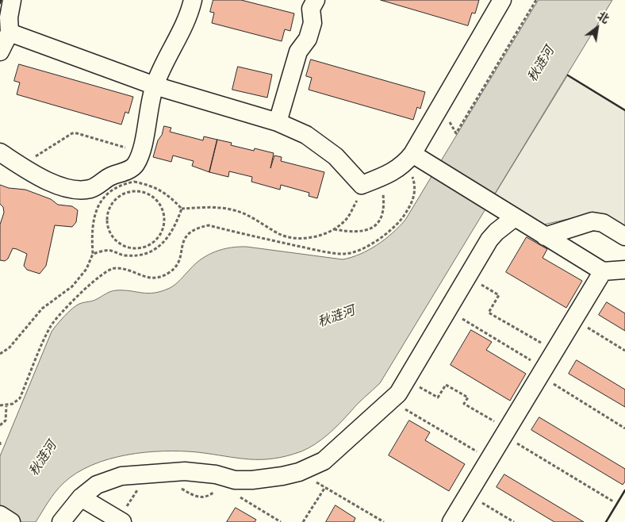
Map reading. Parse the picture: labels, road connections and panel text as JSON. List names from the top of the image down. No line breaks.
{"water":["秋涟河"],"north":"top right"}
